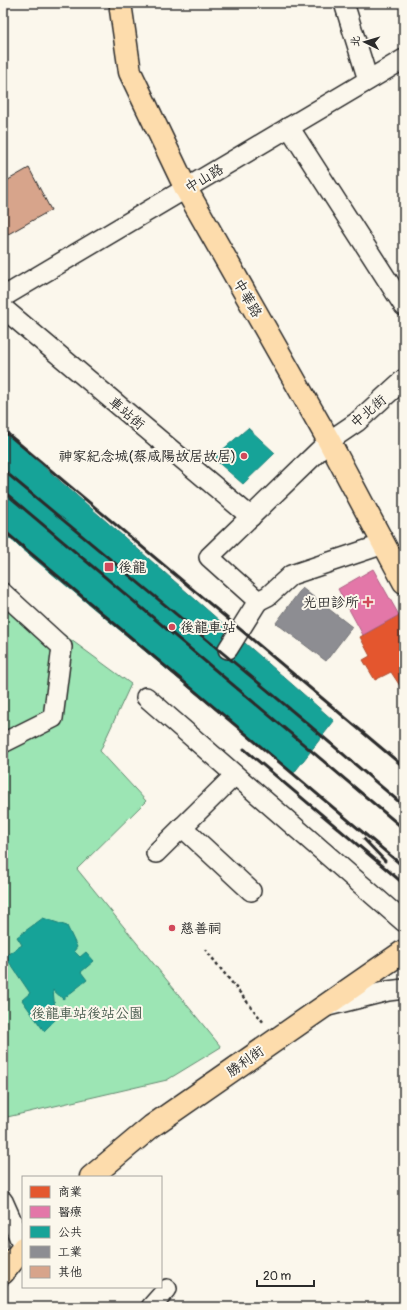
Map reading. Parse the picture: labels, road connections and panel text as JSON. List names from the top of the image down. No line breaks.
{"streets":{"main road":["中華路","勝利街"],"street":["中山路","中北街","車站街"]},"crossings":[["中山路","中華路"],["中華路","中北街"]],"parks":["後龍車站後站公園"],"places":{"other":["神家紀念城(蔡咸陽故居故居)","後龍車站","慈善祠"],"transit":["後龍"],"health":["光田診所"]},"legend":["商業","醫療","公共","工業","其他"],"scale_bar":"20 m","north":"left"}
